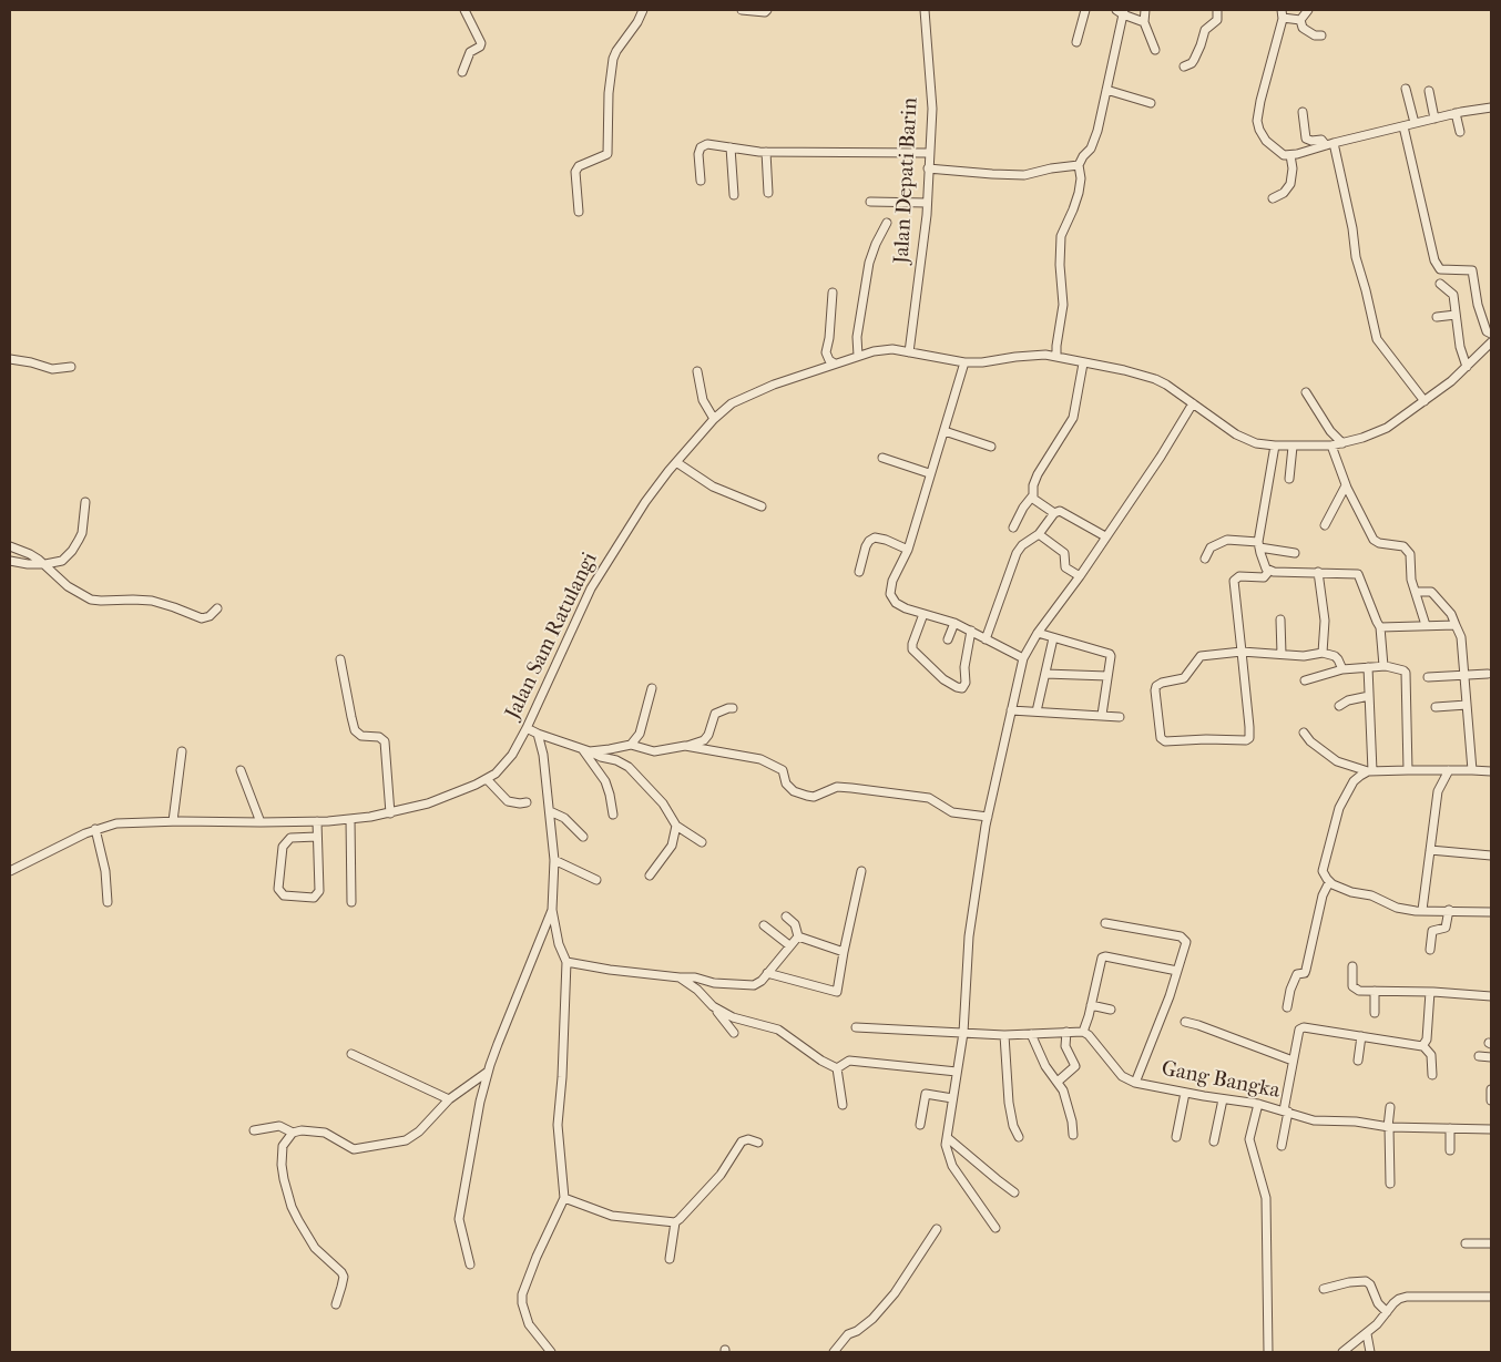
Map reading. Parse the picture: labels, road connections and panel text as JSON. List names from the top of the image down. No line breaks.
{"streets":{"street":["Jalan Depati Barin","Jalan Sam Ratulangi","Gang Bangka"]},"crossings":[["Jalan Depati Barin","Jalan Sam Ratulangi"]]}
